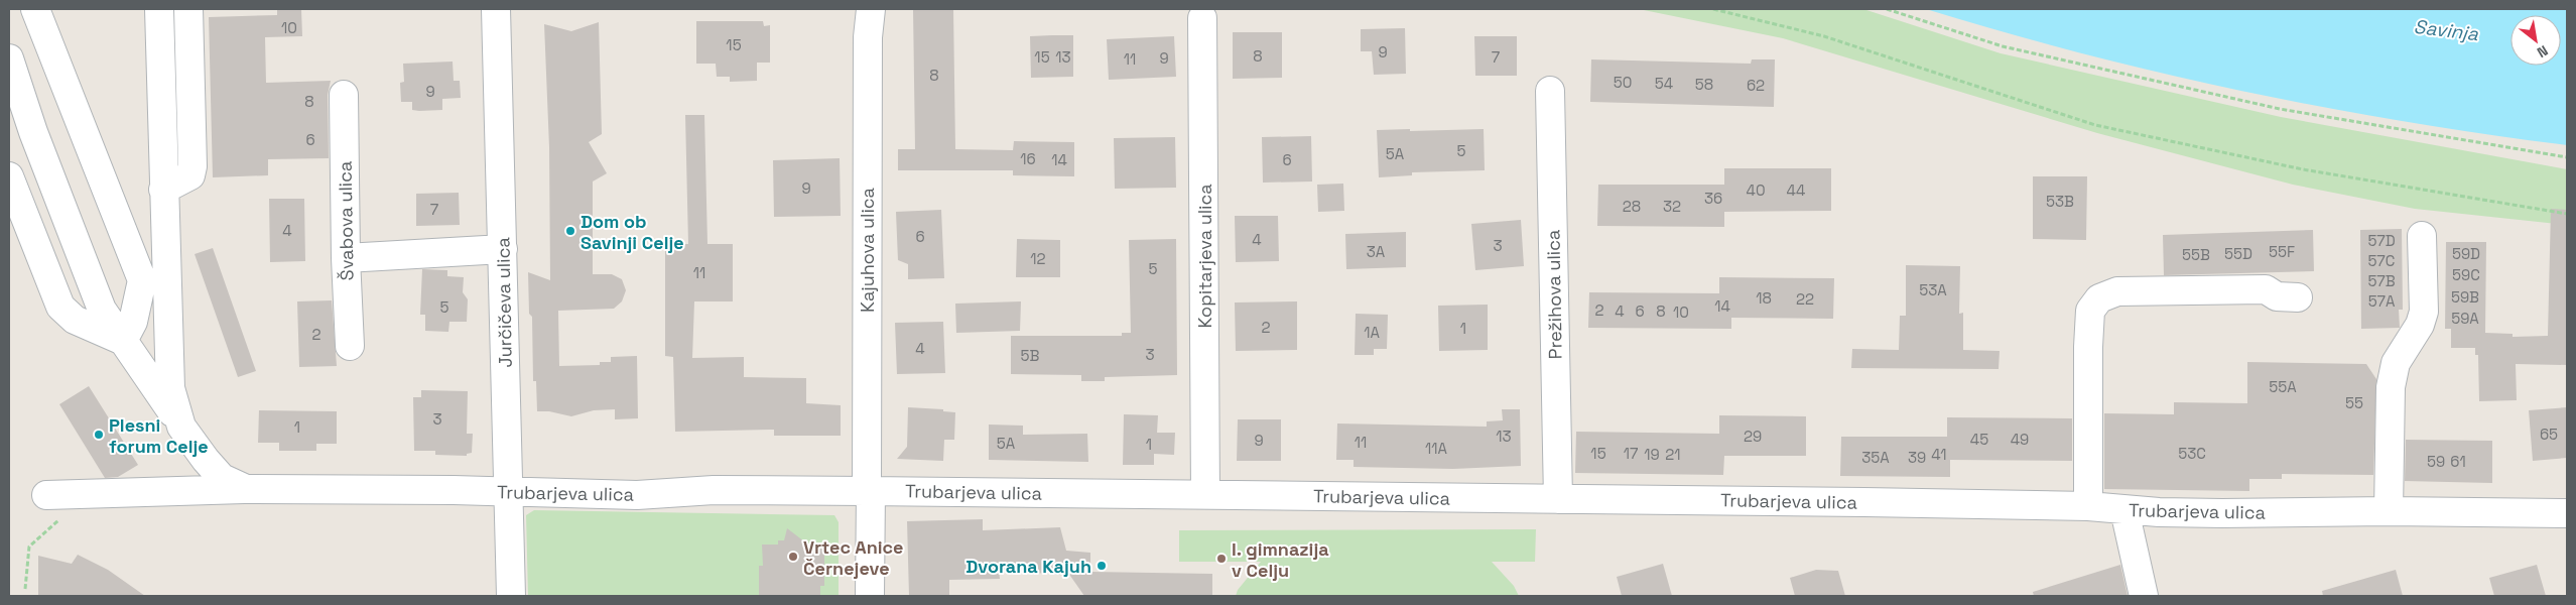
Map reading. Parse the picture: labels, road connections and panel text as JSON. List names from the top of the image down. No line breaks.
{"streets":{"street":["Švabova ulica","Kajuhova ulica","Kopitarjeva ulica","Prežihova ulica","Jurčičeva ulica","Trubarjeva ulica"]},"crossings":[["Kajuhova ulica","Trubarjeva ulica"],["Kopitarjeva ulica","Trubarjeva ulica"],["Prežihova ulica","Trubarjeva ulica"],["Jurčičeva ulica","Trubarjeva ulica"]],"water":["Savinja"],"places":["Dom ob Savinji Celje","Plesni forum Celje","Vrtec Anice Černejeve","I. gimnazija v Celju","Dvorana Kajuh"],"house_numbers":["10","15","9","8","15","13","7","9","11","8","50","54","58","62","9","8","6","5","5A","16","14","6","9","40","44","36","53B","28","32","7","4","6","4","57D","3","3A","55F","55D","59D","55B","12","57C","5","11","59C","57B","53A","59B","18","22","57A","14","5","2","4","6","8","10","59A","2","1","1A","2","4","3","5B","55A","55","3","1","65","13","29","45","49","9","11","5A","1","11A","15","17","53C","19","21","41","35A","39","59","61"],"north":"bottom right"}
